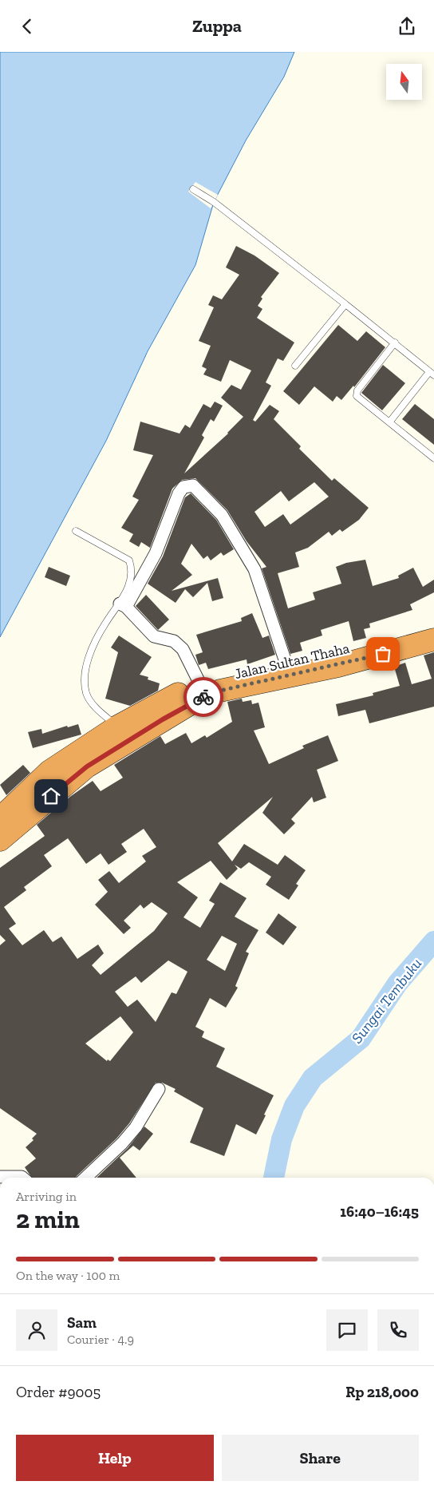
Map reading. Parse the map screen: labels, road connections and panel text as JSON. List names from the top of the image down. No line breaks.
{"streets":{"highway":["Jalan Sultan Thaha"]},"water":["Sungai Tembuku"],"north":"top","page":{"header":"Zuppa","heading":["2 min","Arriving in","16:40–16:45"],"panel":["Sam","Courier · 4.9","Order #9005","Rp 218,000"],"bar":"On the way · 100 m","buttons":["Help","Share"]}}
